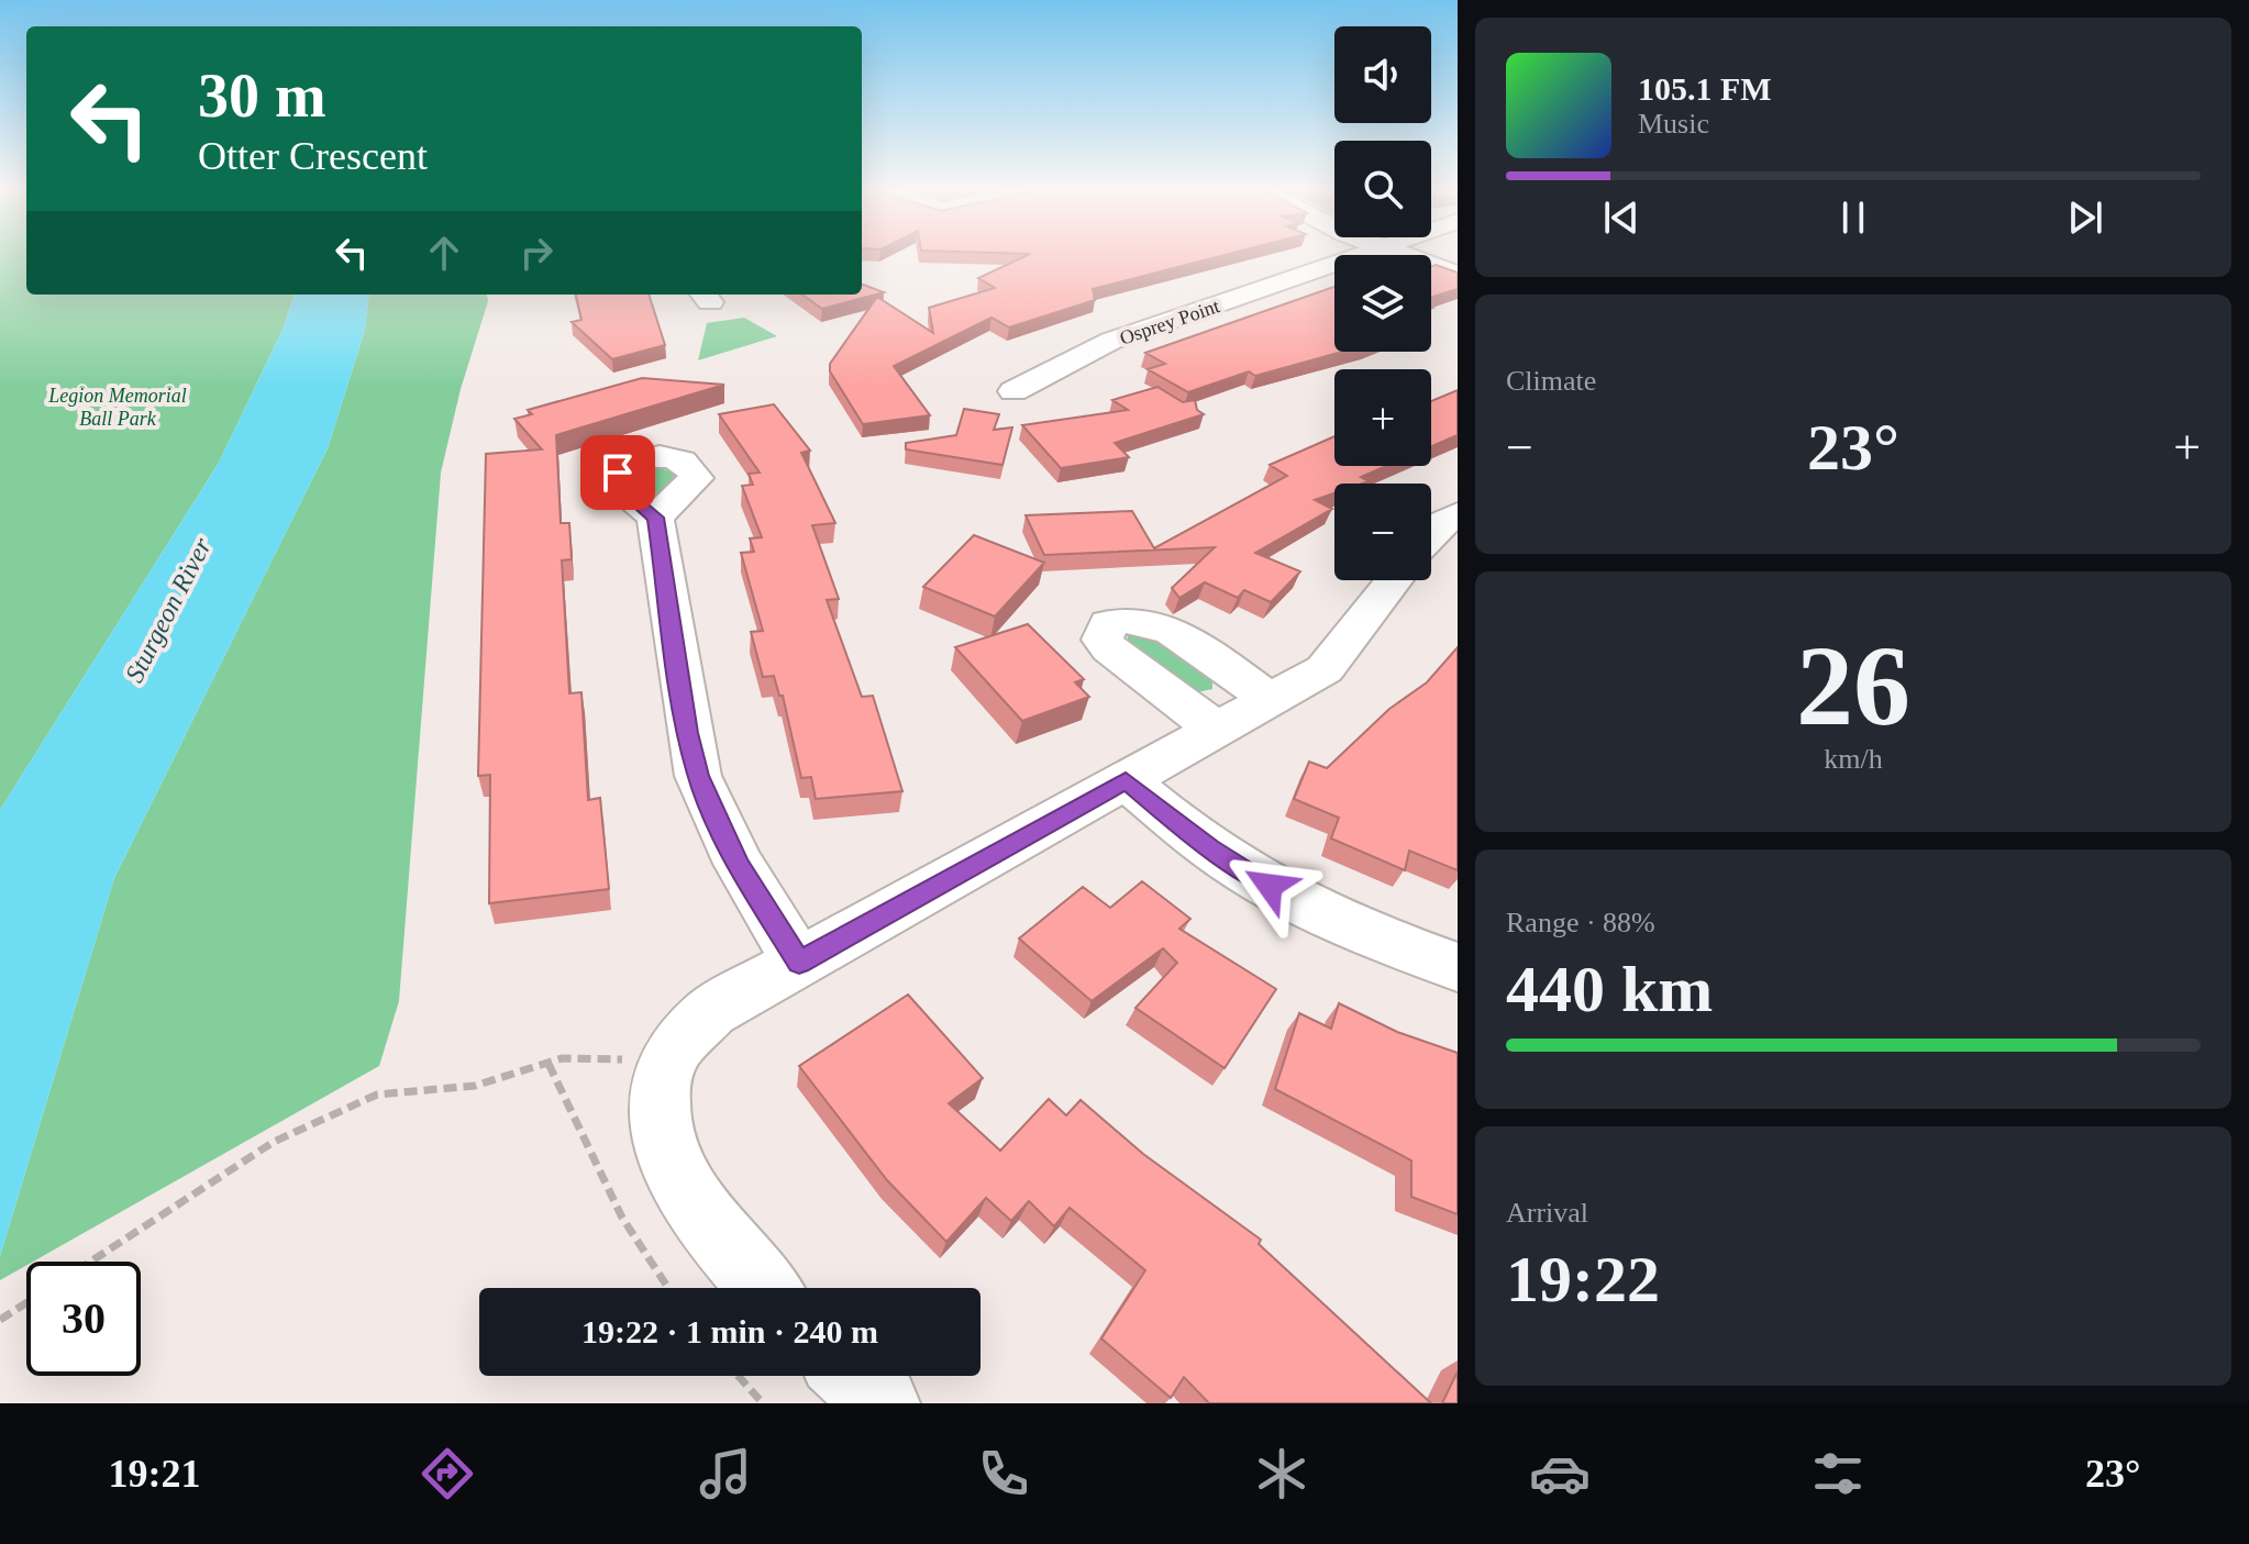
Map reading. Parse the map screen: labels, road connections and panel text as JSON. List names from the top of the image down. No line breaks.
{"streets":{"street":["Osprey Point"]},"water":["Sturgeon River"],"parks":["Legion Memorial Ball Park"],"page":{"map_buttons":["+","−"],"turn":["30 m","Otter Crescent"],"song":["105.1 FM","Music"],"tile":["Climate",["26","km/h"],["Range · 88%","440 km"],["Arrival","19:22"]],"heat":["−","23°","+"],"limit":"30","trip":"19:22 · 1 min · 240 m","tabs":["19:21","23°"]}}
